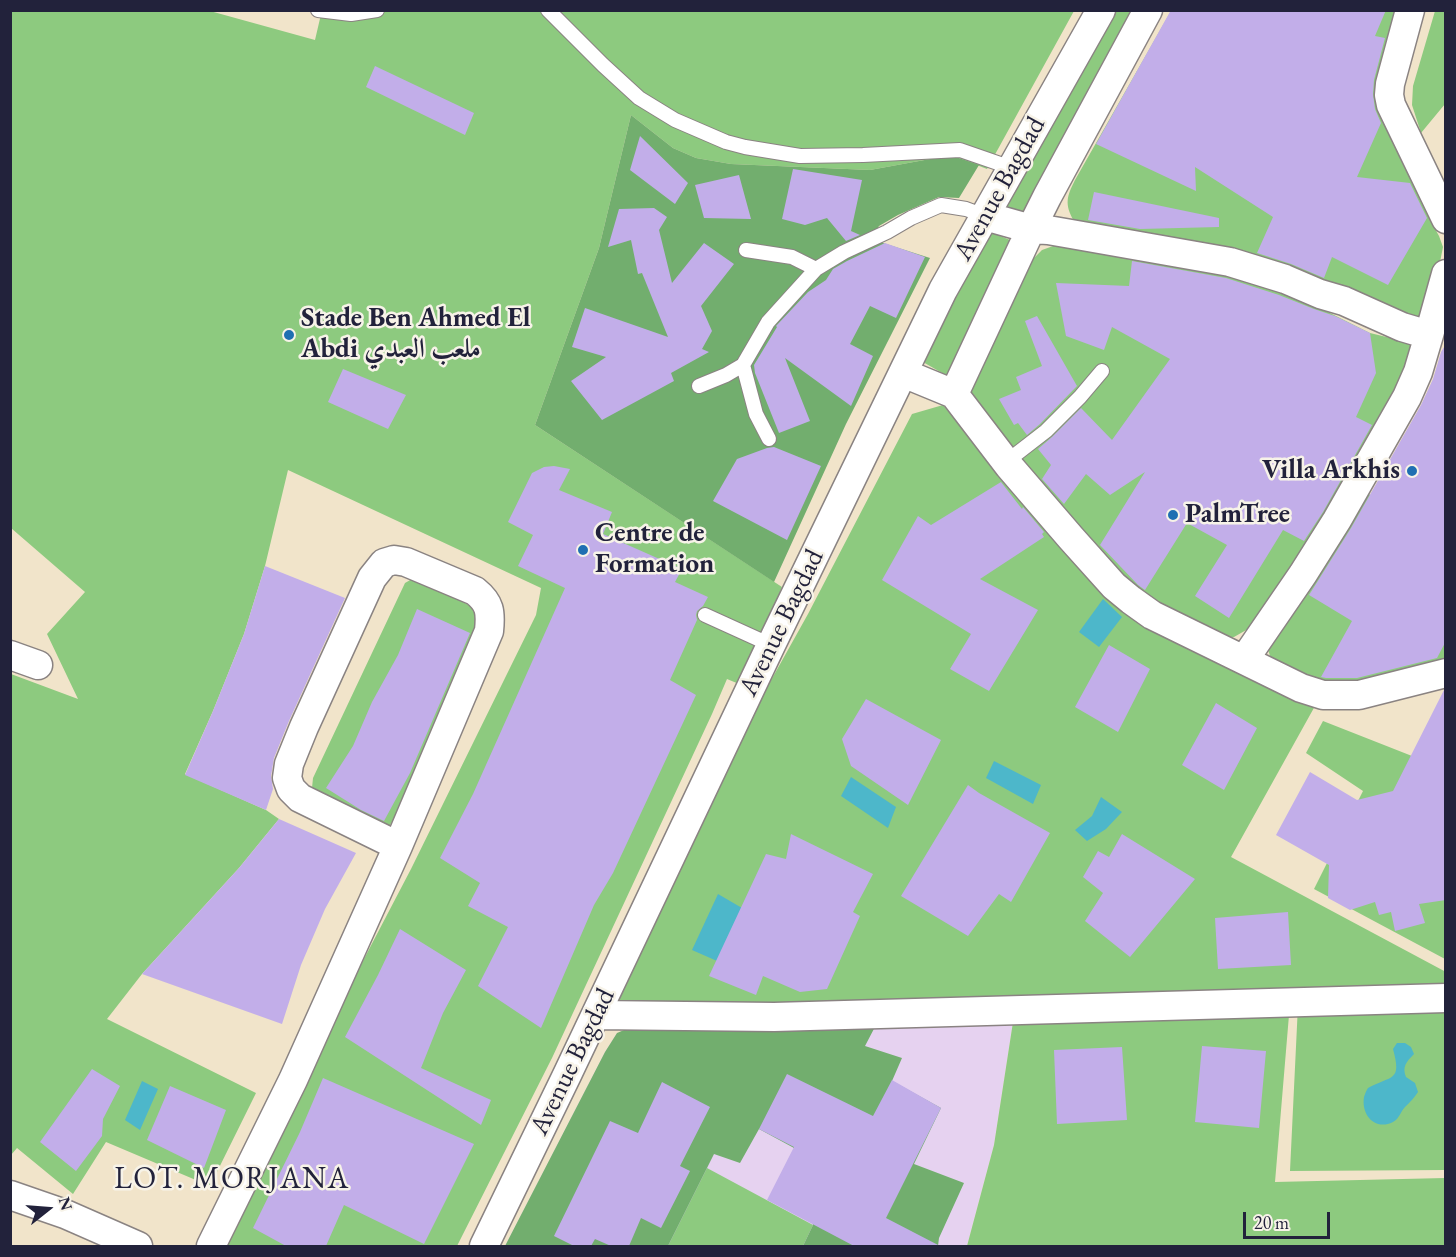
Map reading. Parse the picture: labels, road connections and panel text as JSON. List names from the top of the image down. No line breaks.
{"streets":{"street":["Avenue Bagdad"]},"districts":["LOT. MORJANA"],"places":["Stade Ben Ahmed El Abdi ملعب العبدي","Villa Arkhis","PalmTree","Centre de Formation"],"scale_bar":"20 m","north":"right"}
